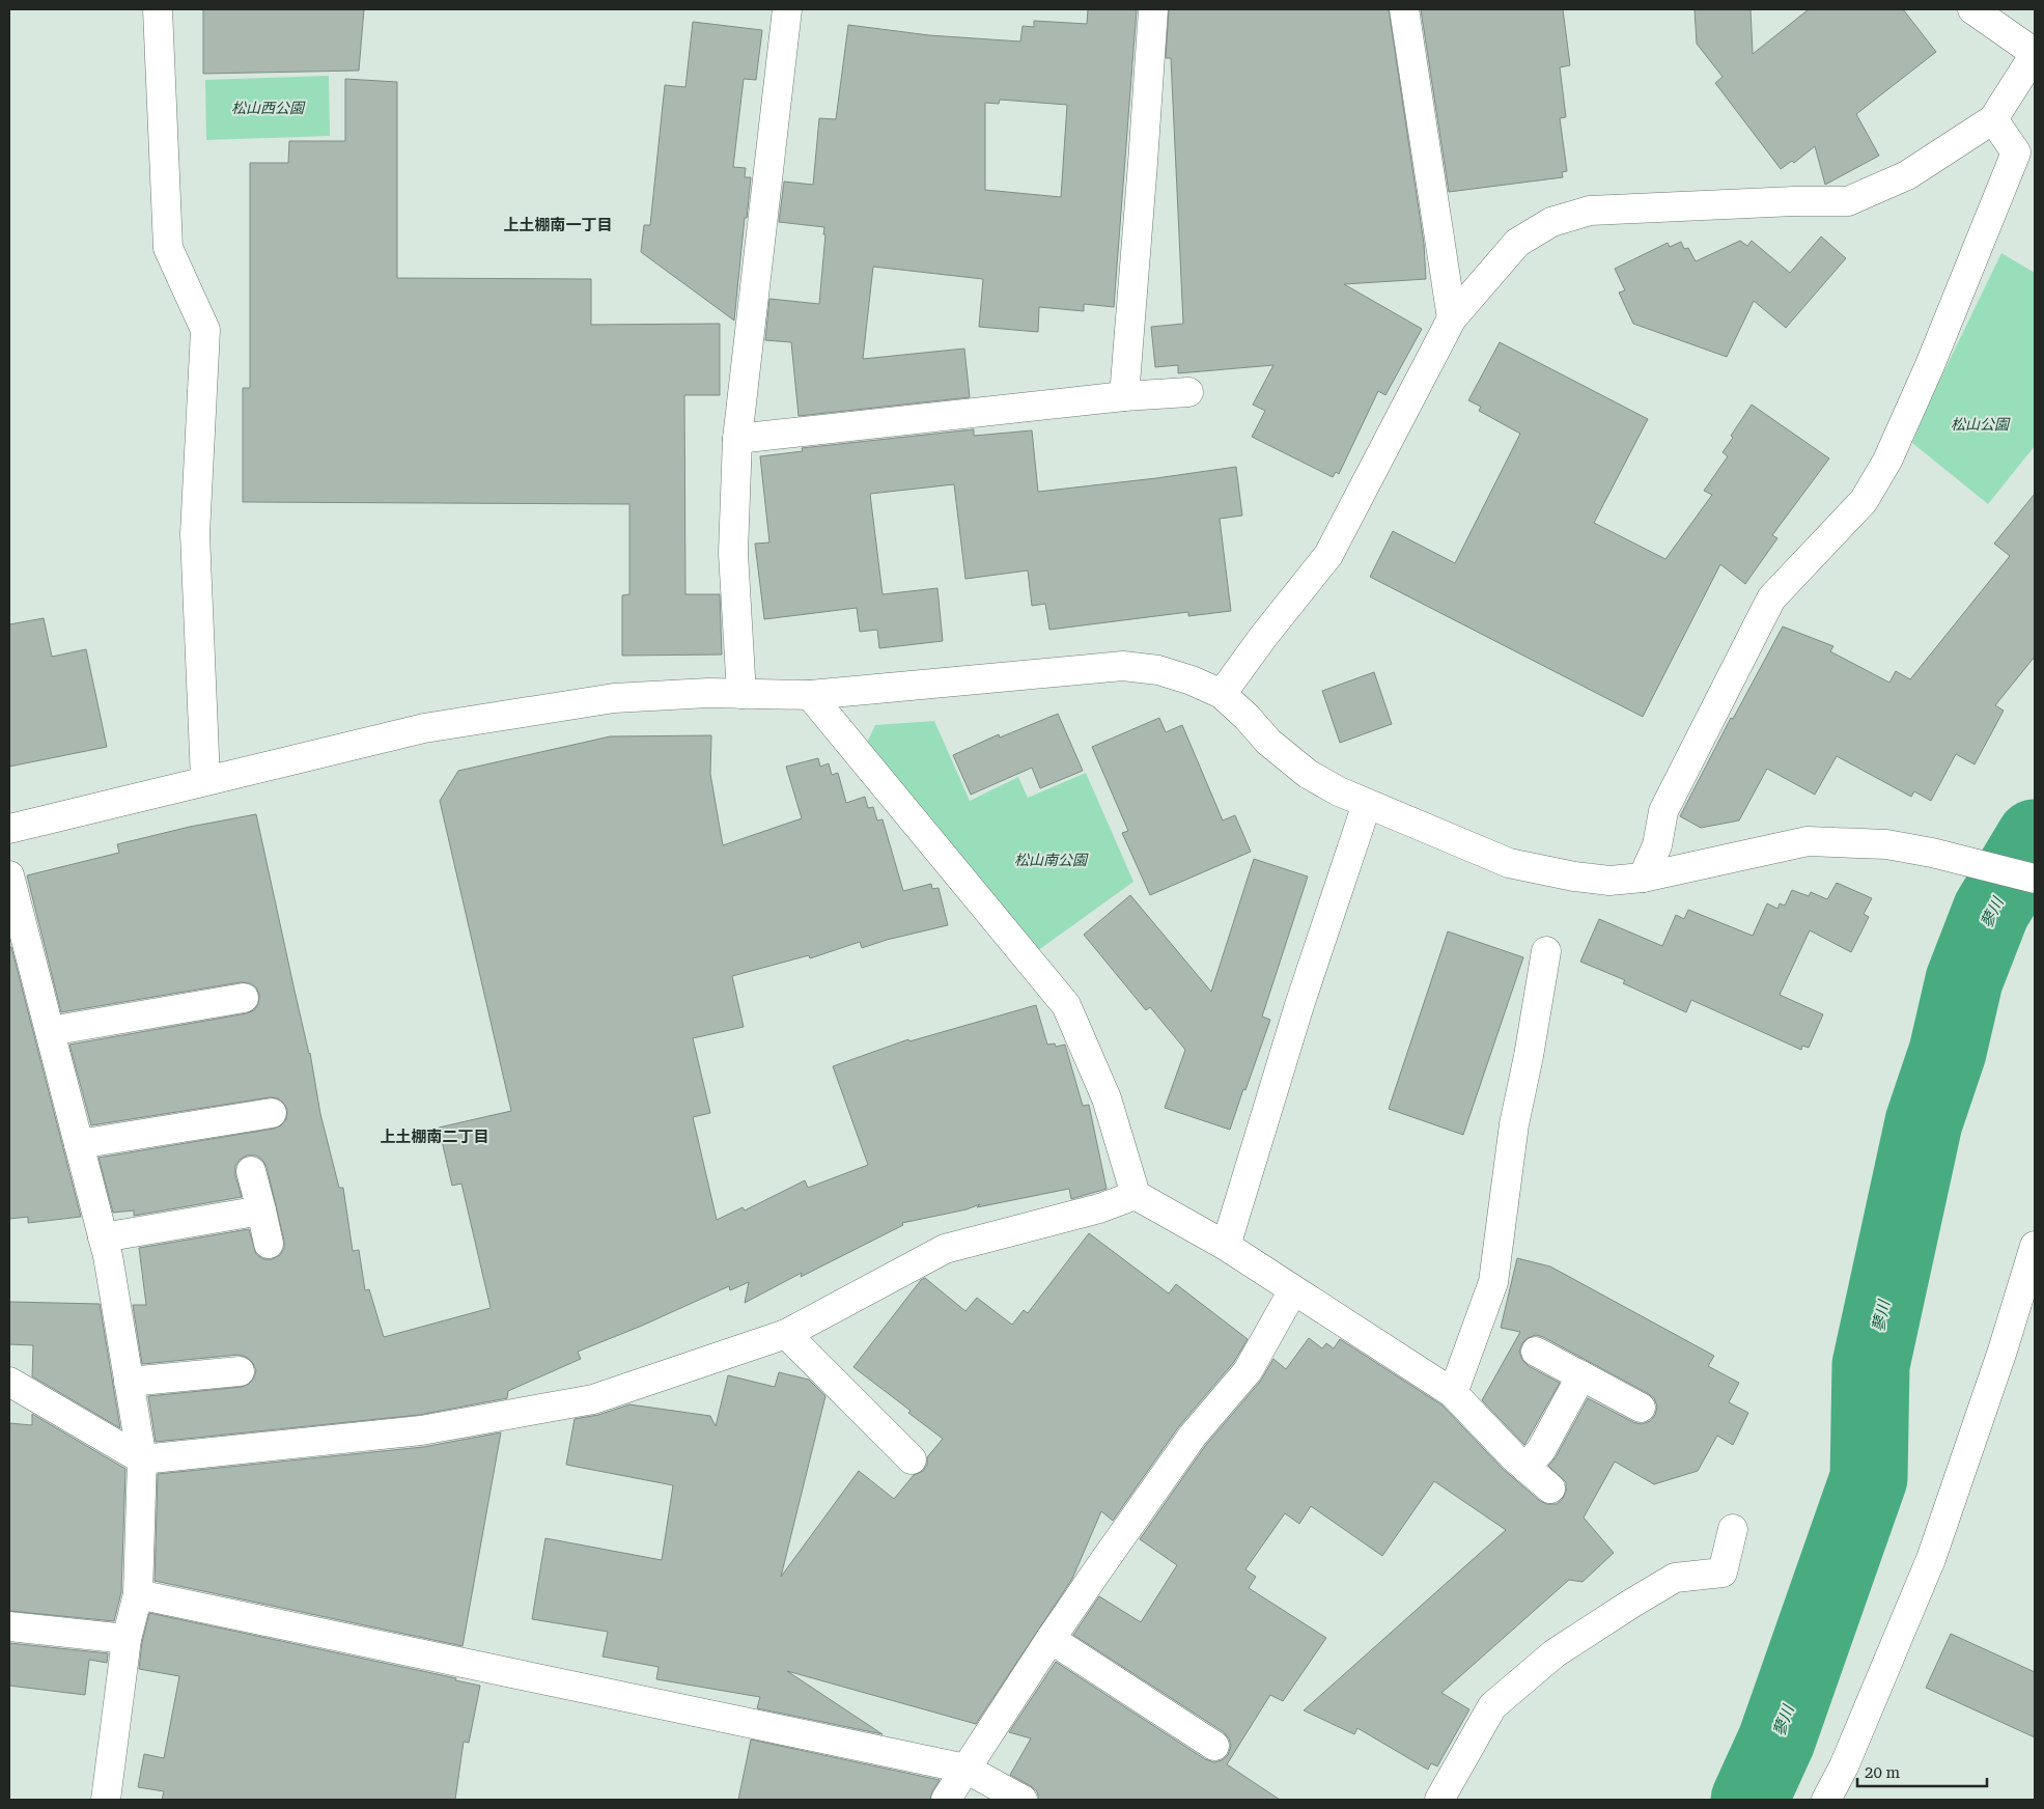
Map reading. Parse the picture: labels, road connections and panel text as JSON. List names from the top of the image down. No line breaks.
{"districts":["上土棚南一丁目","上土棚南二丁目"],"water":["蓼川"],"parks":["松山西公園","松山公園","松山南公園"],"scale_bar":"20 m"}
